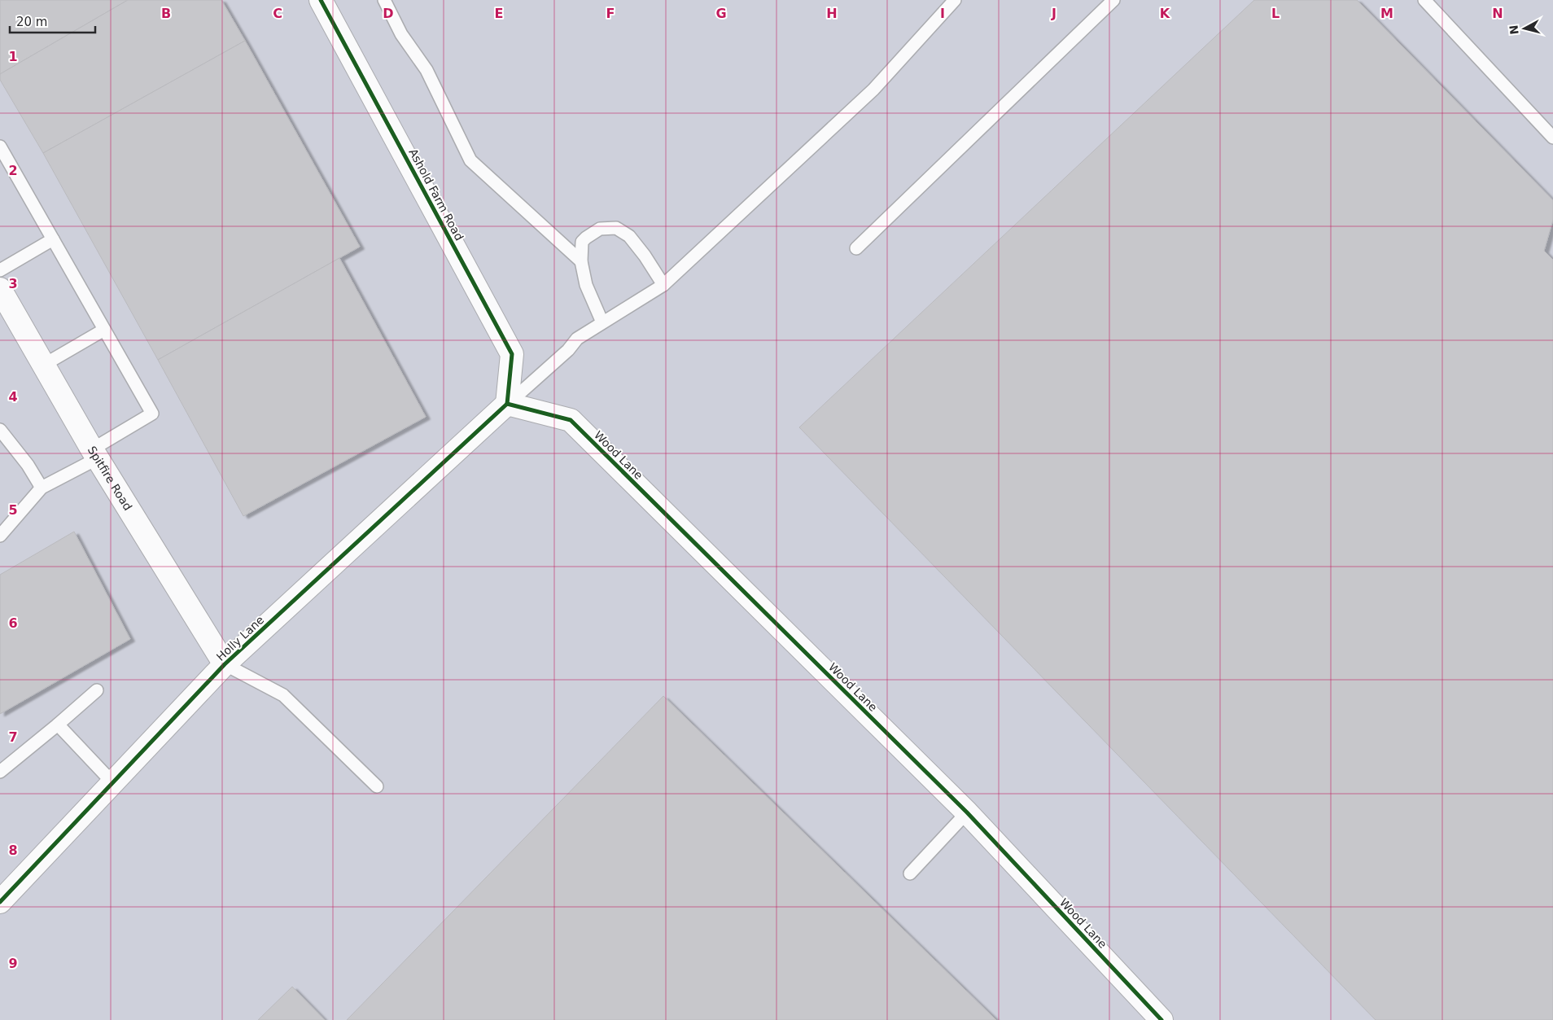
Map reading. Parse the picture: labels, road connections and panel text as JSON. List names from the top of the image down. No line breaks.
{"streets":{"street":["Ashold Farm Road","Wood Lane","Spitfire Road","Holly Lane"]},"crossings":[["Ashold Farm Road","Wood Lane"],["Ashold Farm Road","Holly Lane"],["Wood Lane","Holly Lane"],["Spitfire Road","Holly Lane"]],"scale_bar":"20 m","north":"left","grid":{"columns":["B","C","D","E","F","G","H","I","J","K","L","M","N"],"rows":["1","2","3","4","5","6","7","8","9"]}}
